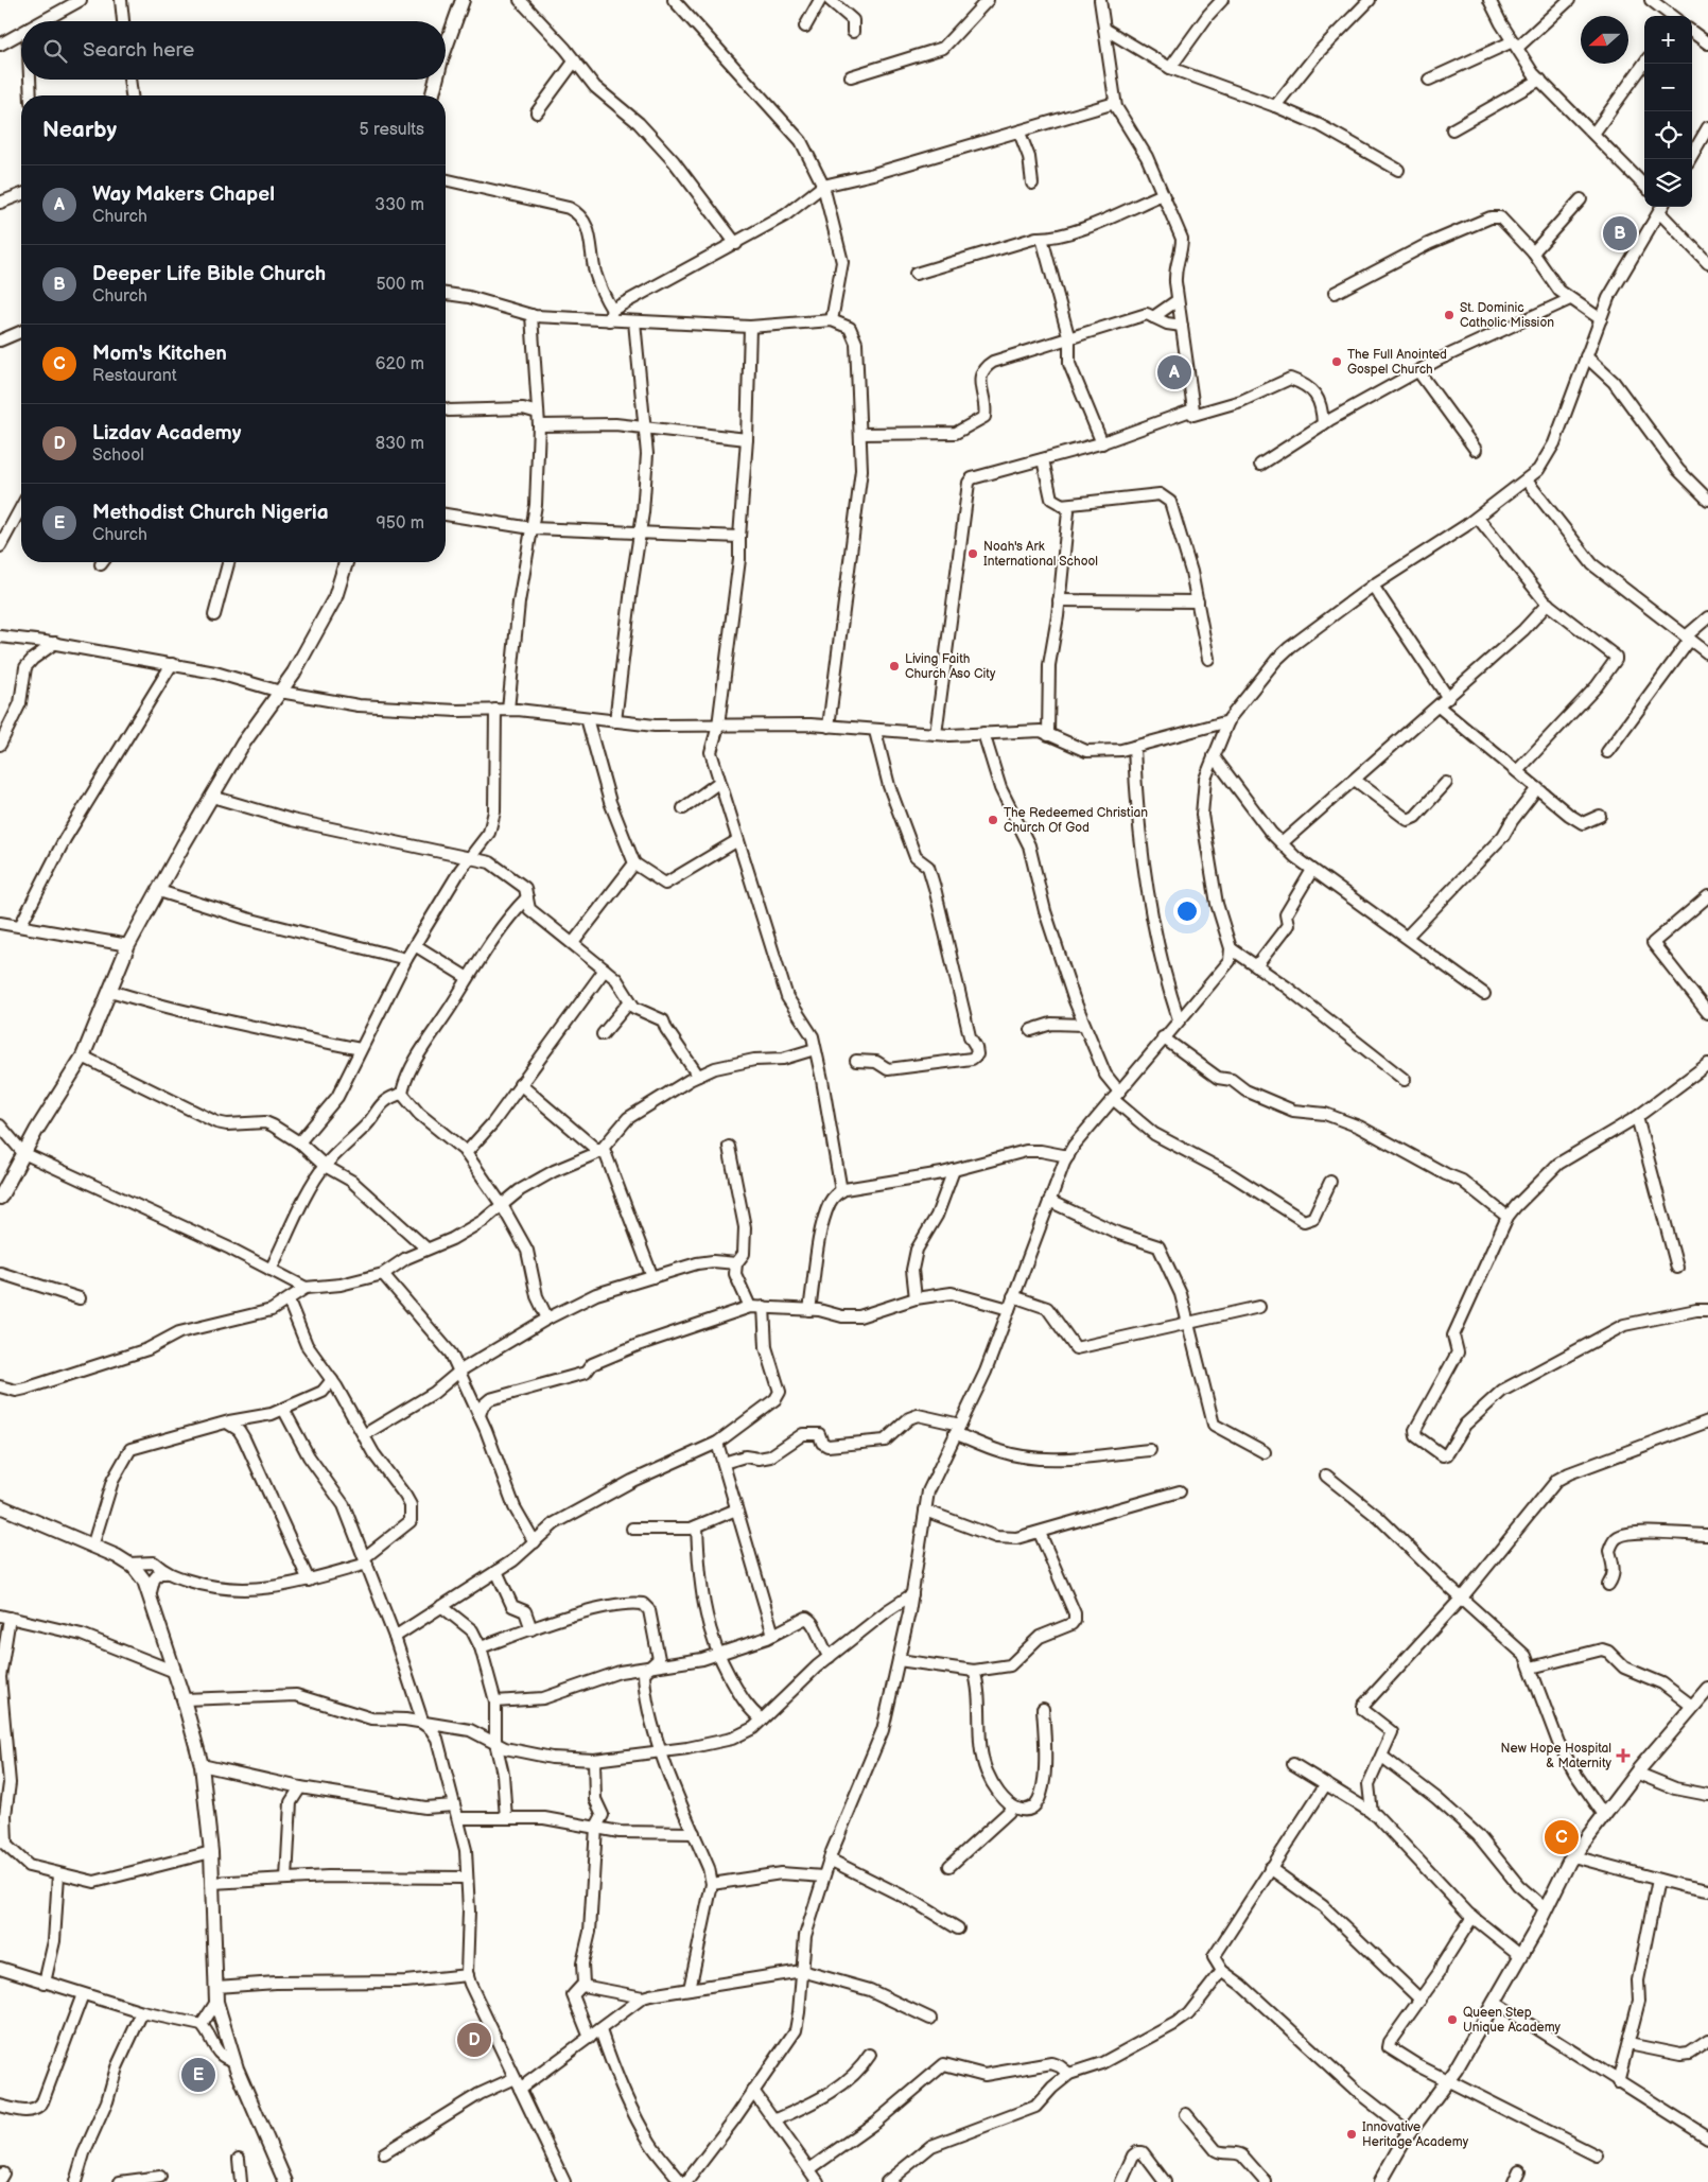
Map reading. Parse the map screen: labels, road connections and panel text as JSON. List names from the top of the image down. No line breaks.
{"places":{"other":["St. Dominic Catholic Mission","The Full Anointed Gospel Church","Noah's Ark International School","Living Faith Church Aso City","The Redeemed Christian Church Of God","Queen Step Unique Academy","Innovative Heritage Academy"],"health":["New Hope Hospital & Maternity"]},"north":"left","page":{"map_buttons":["+","−"],"search":"Search here","heading":["Nearby","5 results"],"list":[{"mark":"A","name":"Way Makers Chapel","note":"Church","value":"330 m"},{"mark":"B","name":"Deeper Life Bible Church","note":"Church","value":"500 m"},{"mark":"C","name":"Mom's Kitchen","note":"Restaurant","value":"620 m"},{"mark":"D","name":"Lizdav Academy","note":"School","value":"830 m"},{"mark":"E","name":"Methodist Church Nigeria","note":"Church","value":"950 m"}],"pins":["B","A","C","D","E"]}}
